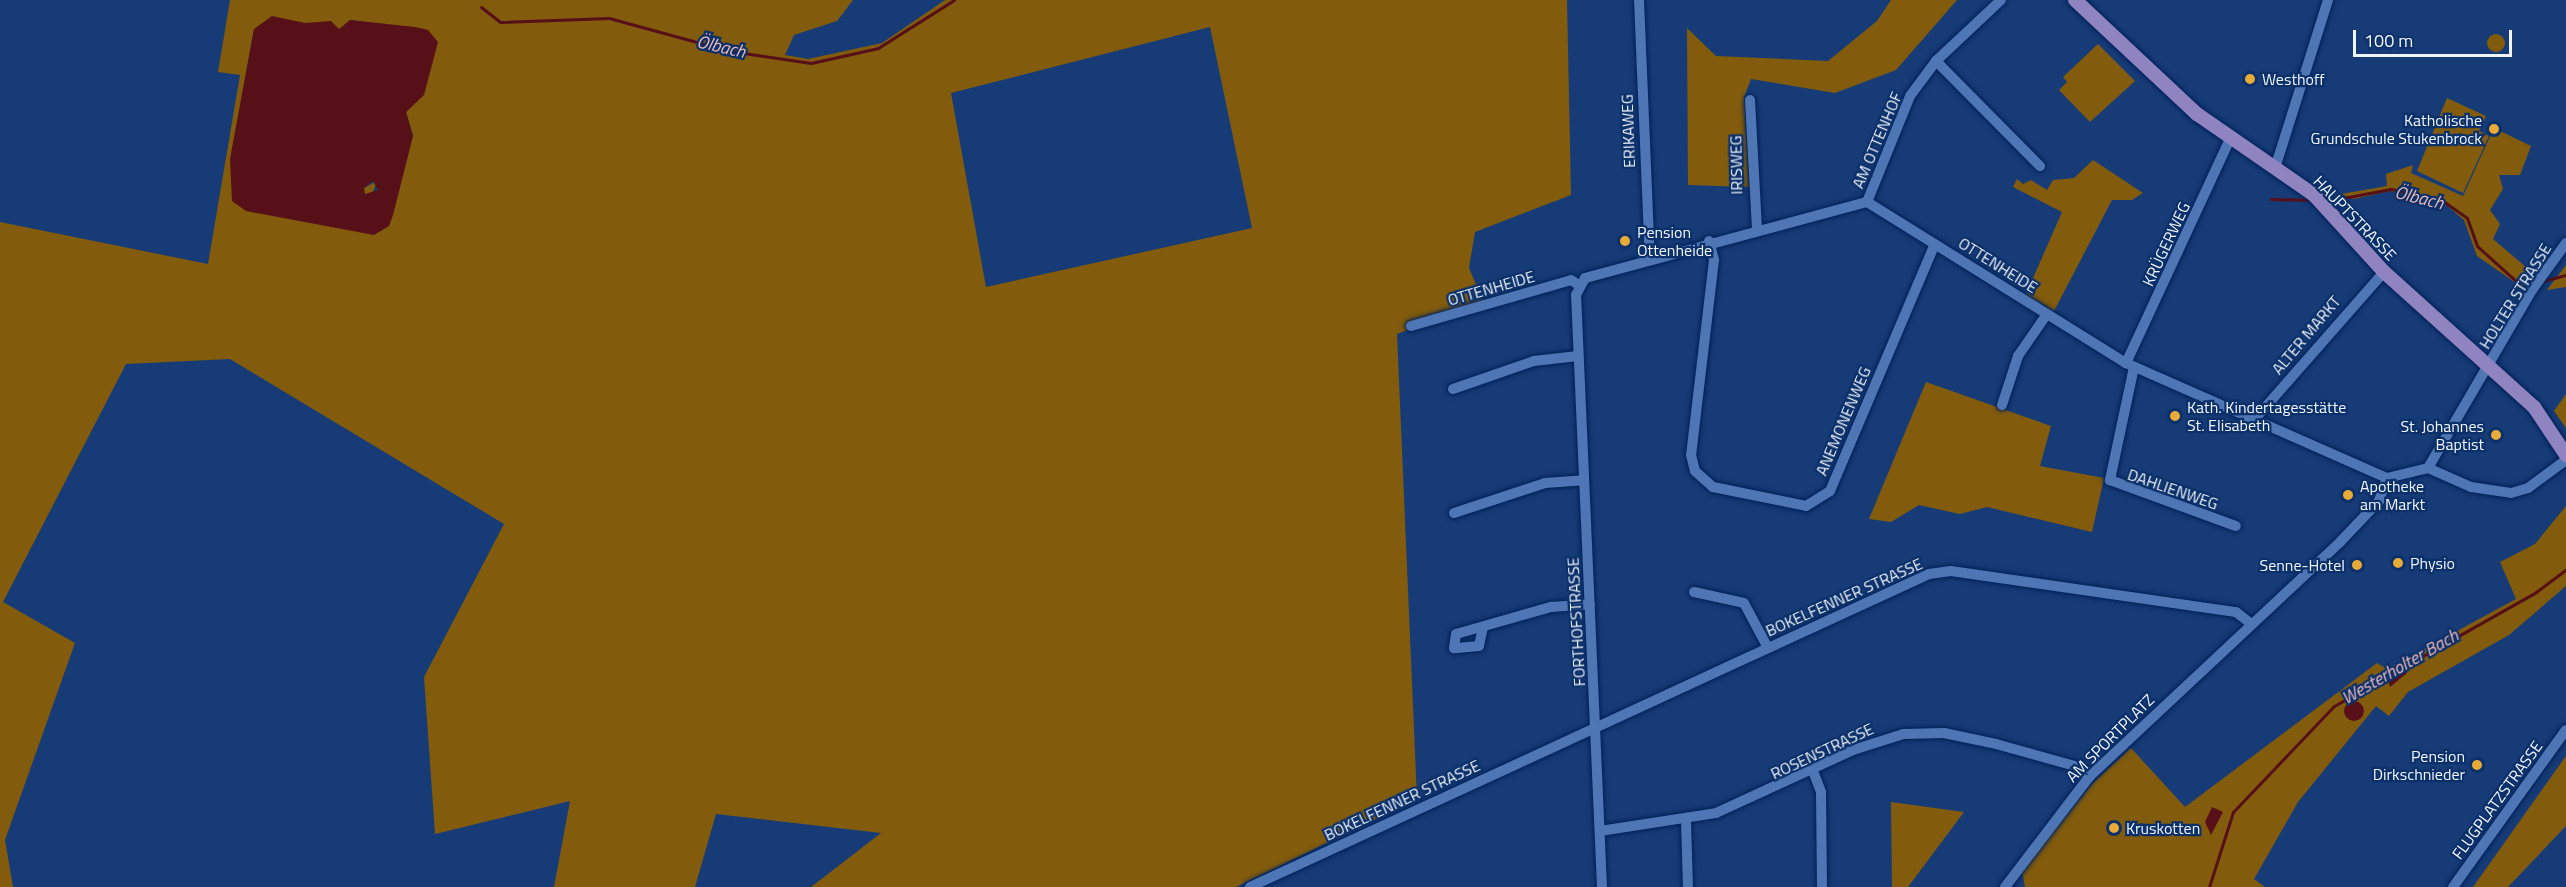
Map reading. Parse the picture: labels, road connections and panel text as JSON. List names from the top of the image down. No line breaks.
{"streets":{"main road":["HAUPTSTRASSE"],"street":["ERIKAWEG","AM OTTENHOF","IRISWEG","KRÜGERWEG","OTTENHEIDE","HOLTER STRASSE","ALTER MARKT","ANEMONENWEG","DAHLIENWEG","BOKELFENNER STRASSE","FORTHOFSTRASSE","AM SPORTPLATZ","ROSENSTRASSE","FLUGPLATZSTRASSE"]},"crossings":[["ERIKAWEG","OTTENHEIDE"],["AM OTTENHOF","OTTENHEIDE"],["IRISWEG","OTTENHEIDE"],["HAUPTSTRASSE","KRÜGERWEG"],["HAUPTSTRASSE","HOLTER STRASSE"],["HAUPTSTRASSE","ALTER MARKT"],["KRÜGERWEG","OTTENHEIDE"],["KRÜGERWEG","DAHLIENWEG"],["OTTENHEIDE","ALTER MARKT"],["OTTENHEIDE","ANEMONENWEG"],["OTTENHEIDE","DAHLIENWEG"],["BOKELFENNER STRASSE","FORTHOFSTRASSE"],["BOKELFENNER STRASSE","AM SPORTPLATZ"],["FORTHOFSTRASSE","ROSENSTRASSE"],["AM SPORTPLATZ","ROSENSTRASSE"]],"water":["Ölbach","Westerholter Bach"],"places":["Westhoff","Katholische Grundschule Stukenbrock","Pension Ottenheide","Kath. Kindertagesstätte St. Elisabeth","St. Johannes Baptist","Apotheke am Markt","Physio","Senne-Hotel","Pension Dirkschnieder","Kruskotten"],"scale_bar":"100 m"}
